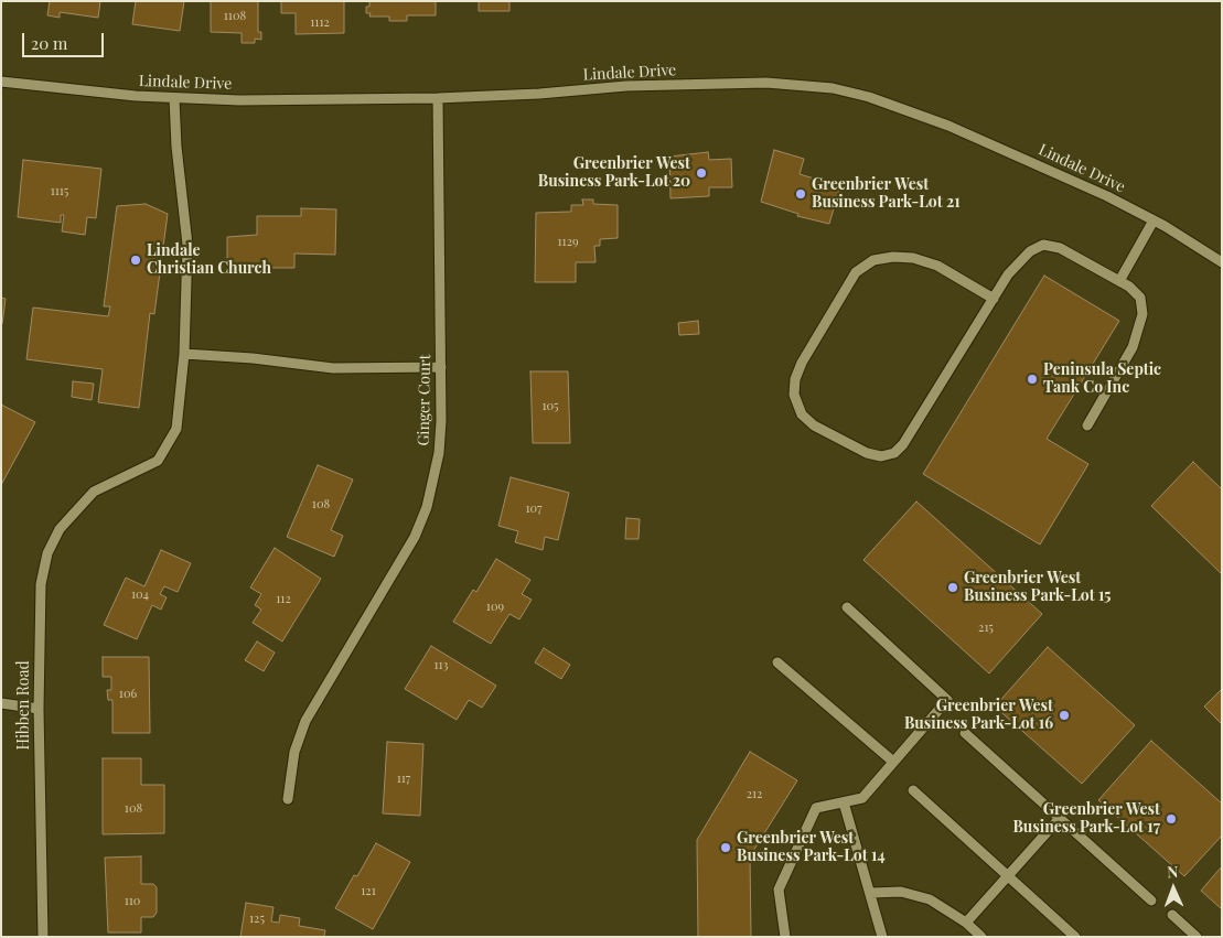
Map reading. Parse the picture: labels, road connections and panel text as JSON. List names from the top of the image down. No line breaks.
{"streets":{"street":["Lindale Drive","Ginger Court","Hibben Road"]},"crossings":[["Lindale Drive","Ginger Court"]],"places":["Greenbrier West Business Park-Lot 20","Greenbrier West Business Park-Lot 21","Lindale Christian Church","Peninsula Septic Tank Co Inc","Greenbrier West Business Park-Lot 15","Greenbrier West Business Park-Lot 16","Greenbrier West Business Park-Lot 17","Greenbrier West Business Park-Lot 14"],"house_numbers":["1108","1112","1115","1129","105","108","107","104","112","109","215","113","106","117","212","108","121","110","125"],"scale_bar":"20 m","north":"top"}
